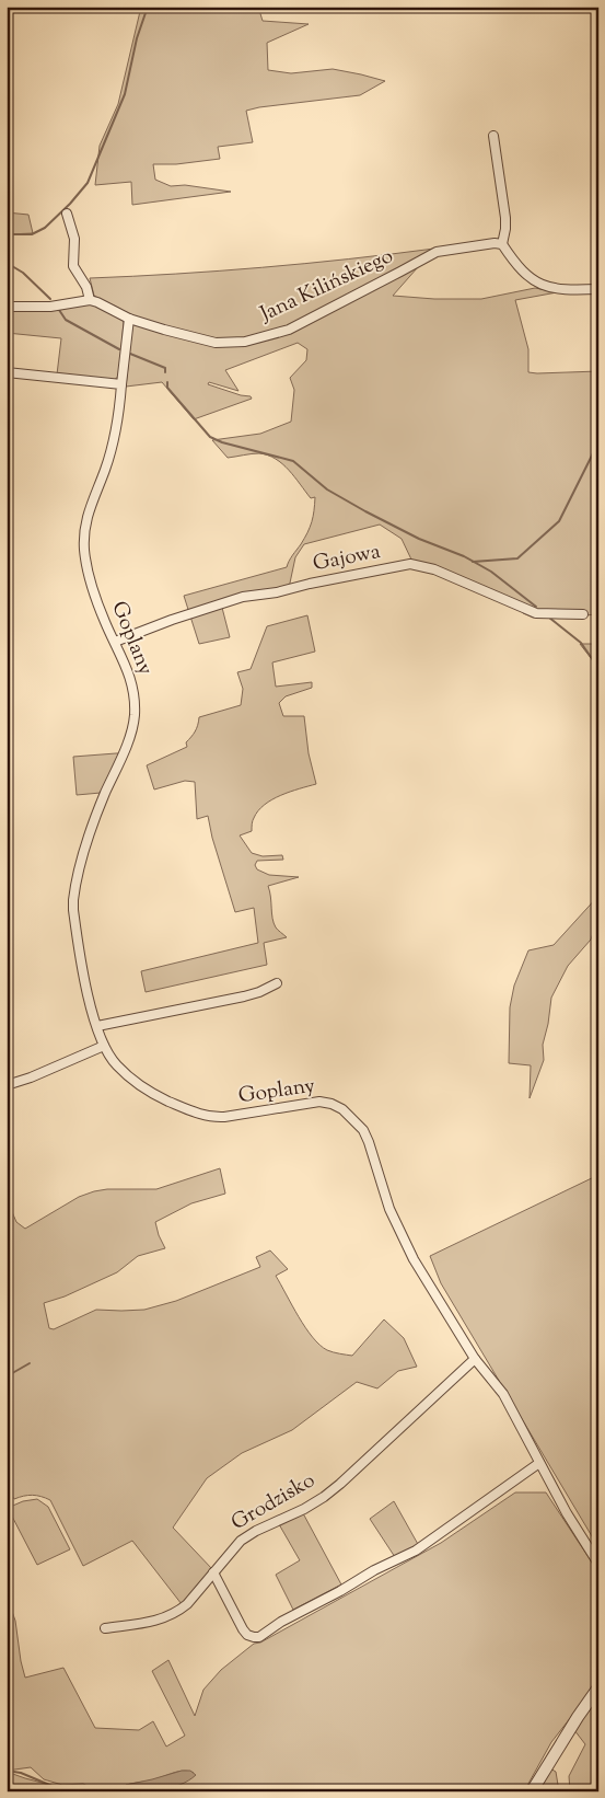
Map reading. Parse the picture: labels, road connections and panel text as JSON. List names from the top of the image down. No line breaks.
{"streets":{"street":["Jana Kilińskiego","Gajowa","Goplany","Grodzisko"]},"crossings":[["Jana Kilińskiego","Goplany"],["Gajowa","Goplany"],["Goplany","Grodzisko"]]}
